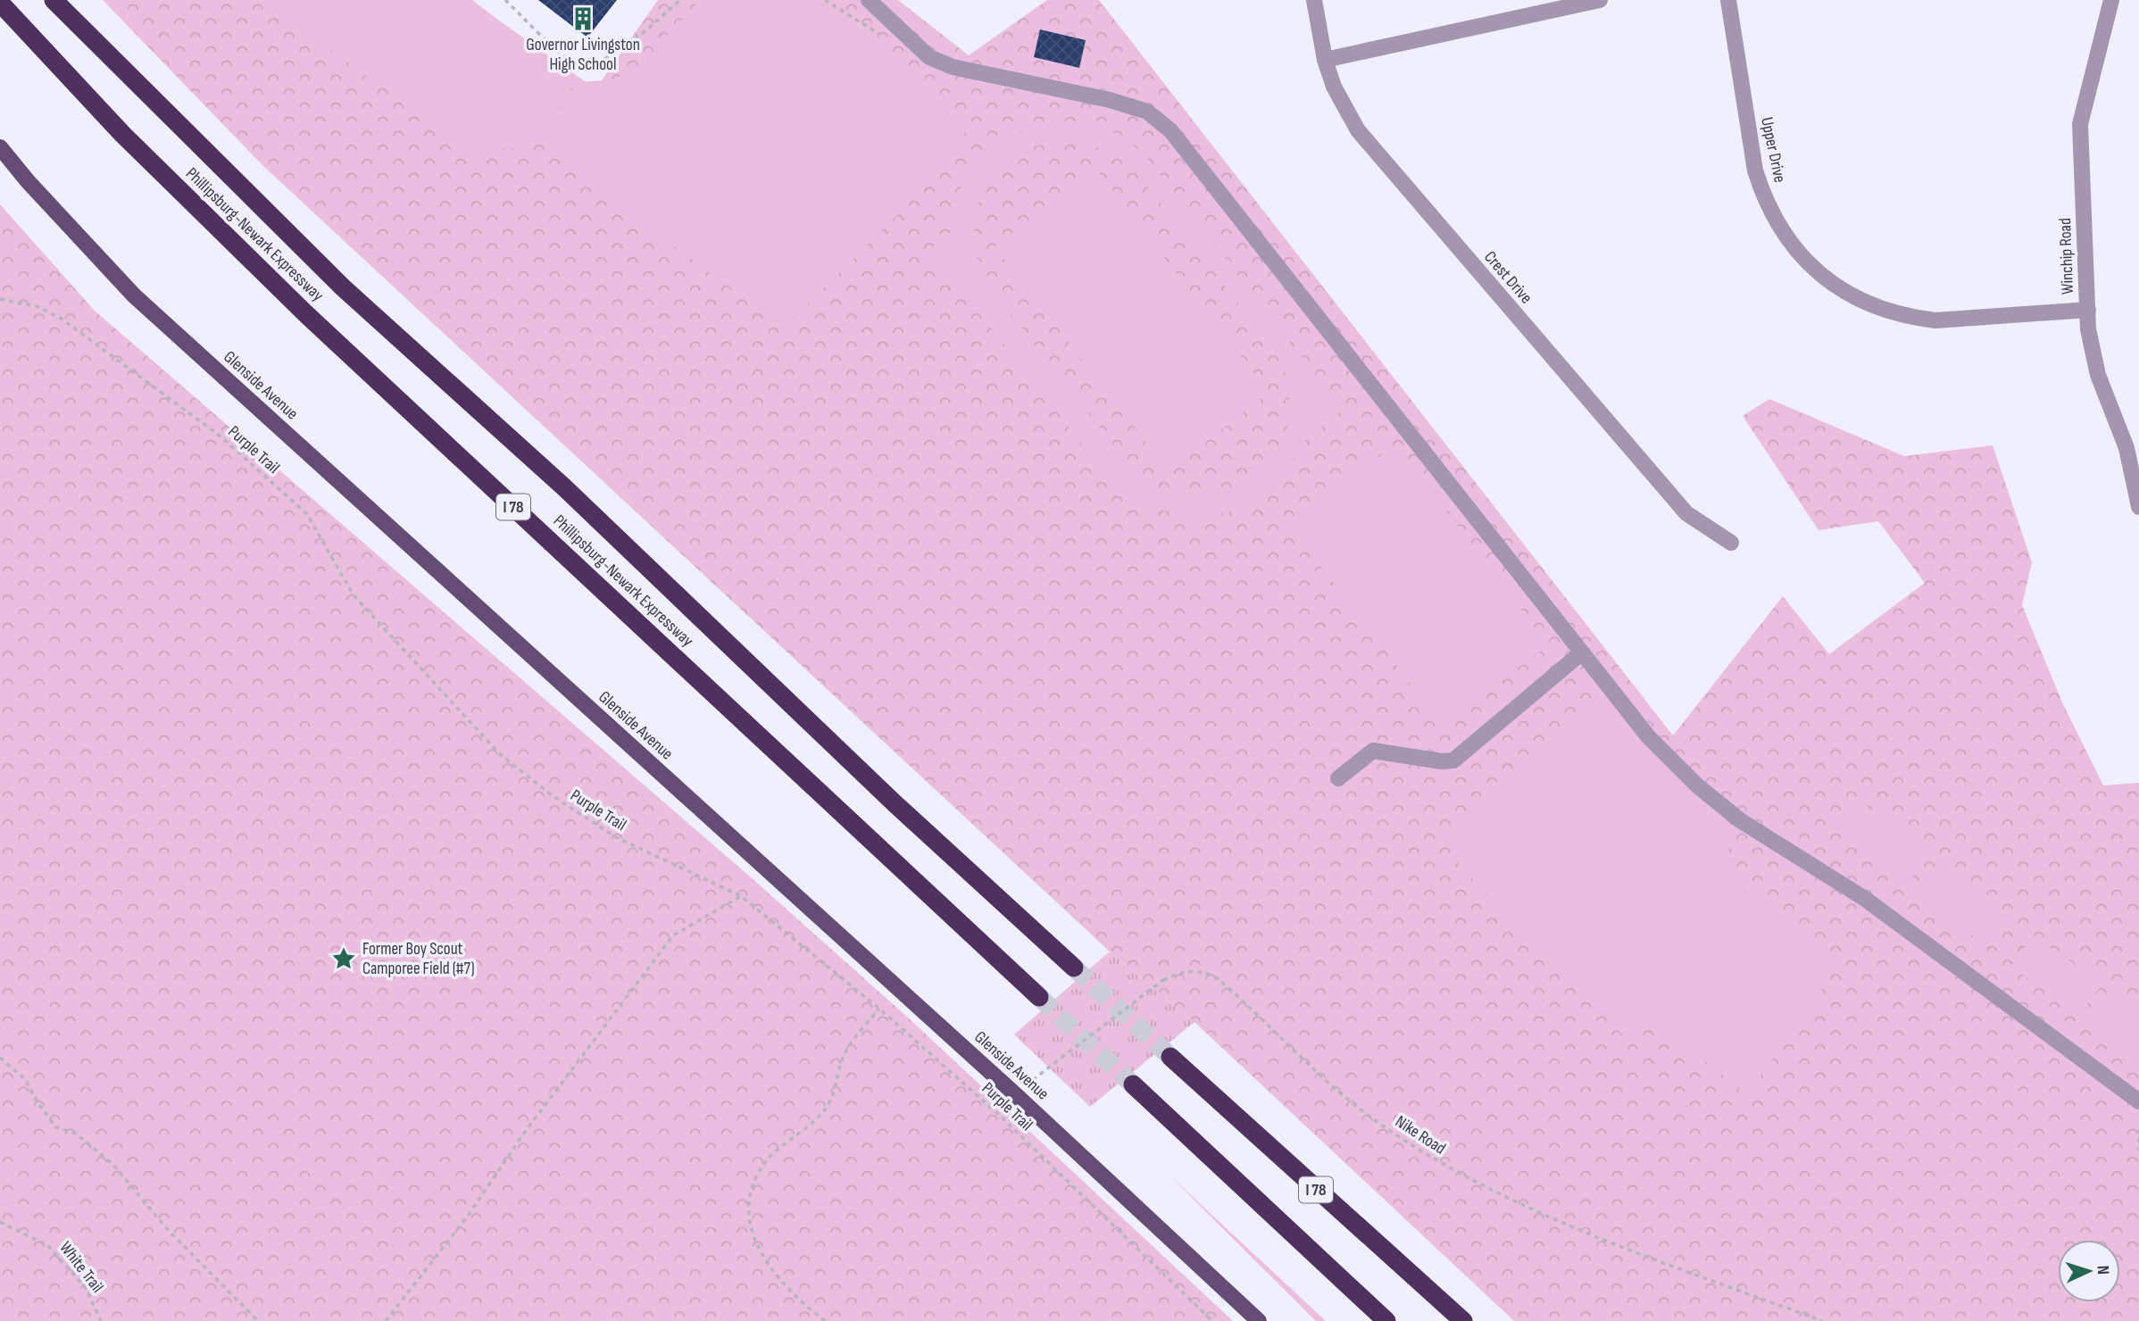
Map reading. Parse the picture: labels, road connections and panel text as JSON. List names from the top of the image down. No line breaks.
{"streets":{"highway":["Phillipsburg-Newark Expressway","I 78"],"main road":["Glenside Avenue"],"street":["Upper Drive","Winchip Road","Crest Drive"],"path":["Purple Trail","Nike Road","White Trail"]},"crossings":[["Upper Drive","Winchip Road"],["Glenside Avenue","Nike Road"]],"places":{"building":["Governor Livingston High School"],"place":["Former Boy Scout Camporee Field (#7)"]},"north":"right"}
